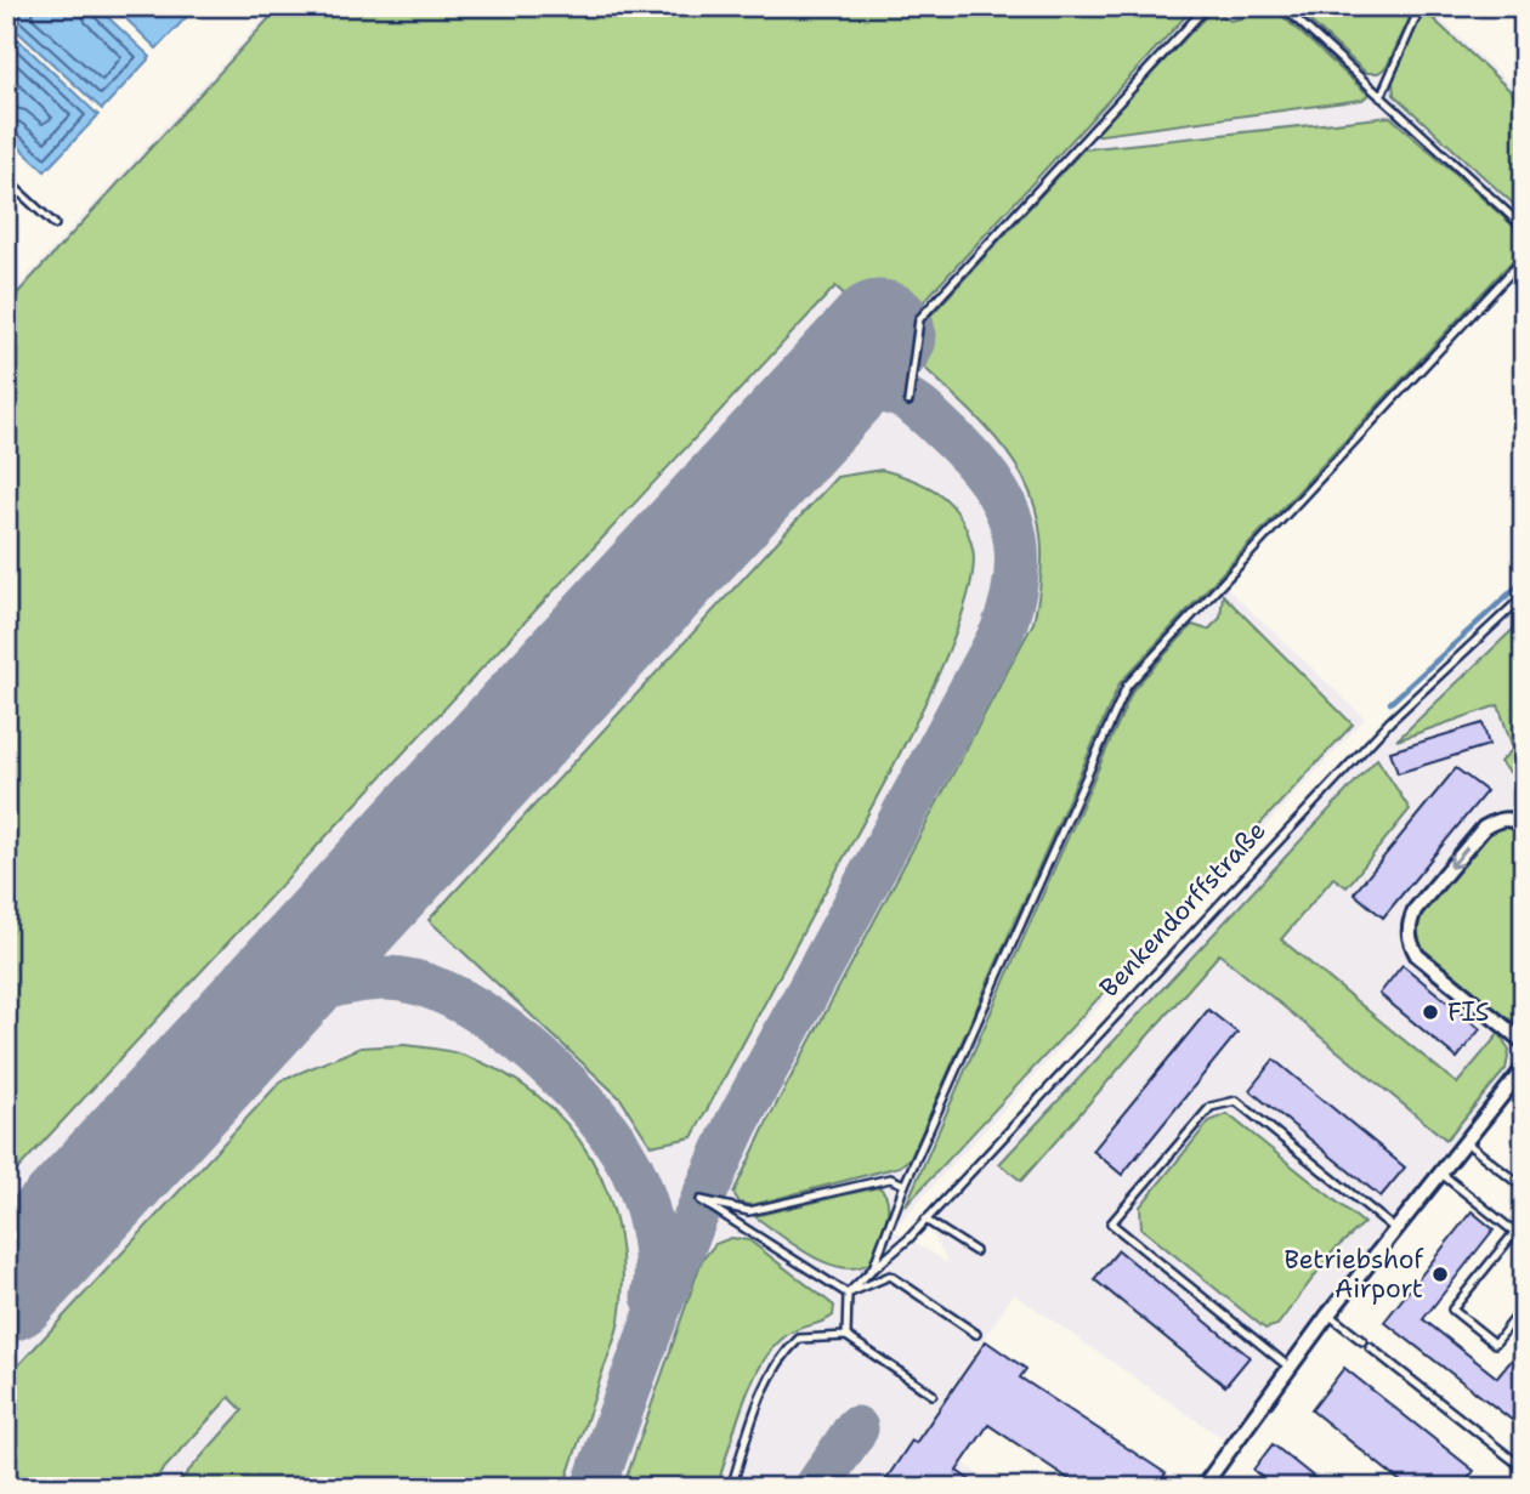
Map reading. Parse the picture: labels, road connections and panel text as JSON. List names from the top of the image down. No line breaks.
{"streets":{"lane":["Benkendorffstraße"]},"places":["FIS","Betriebshof Airport"]}
